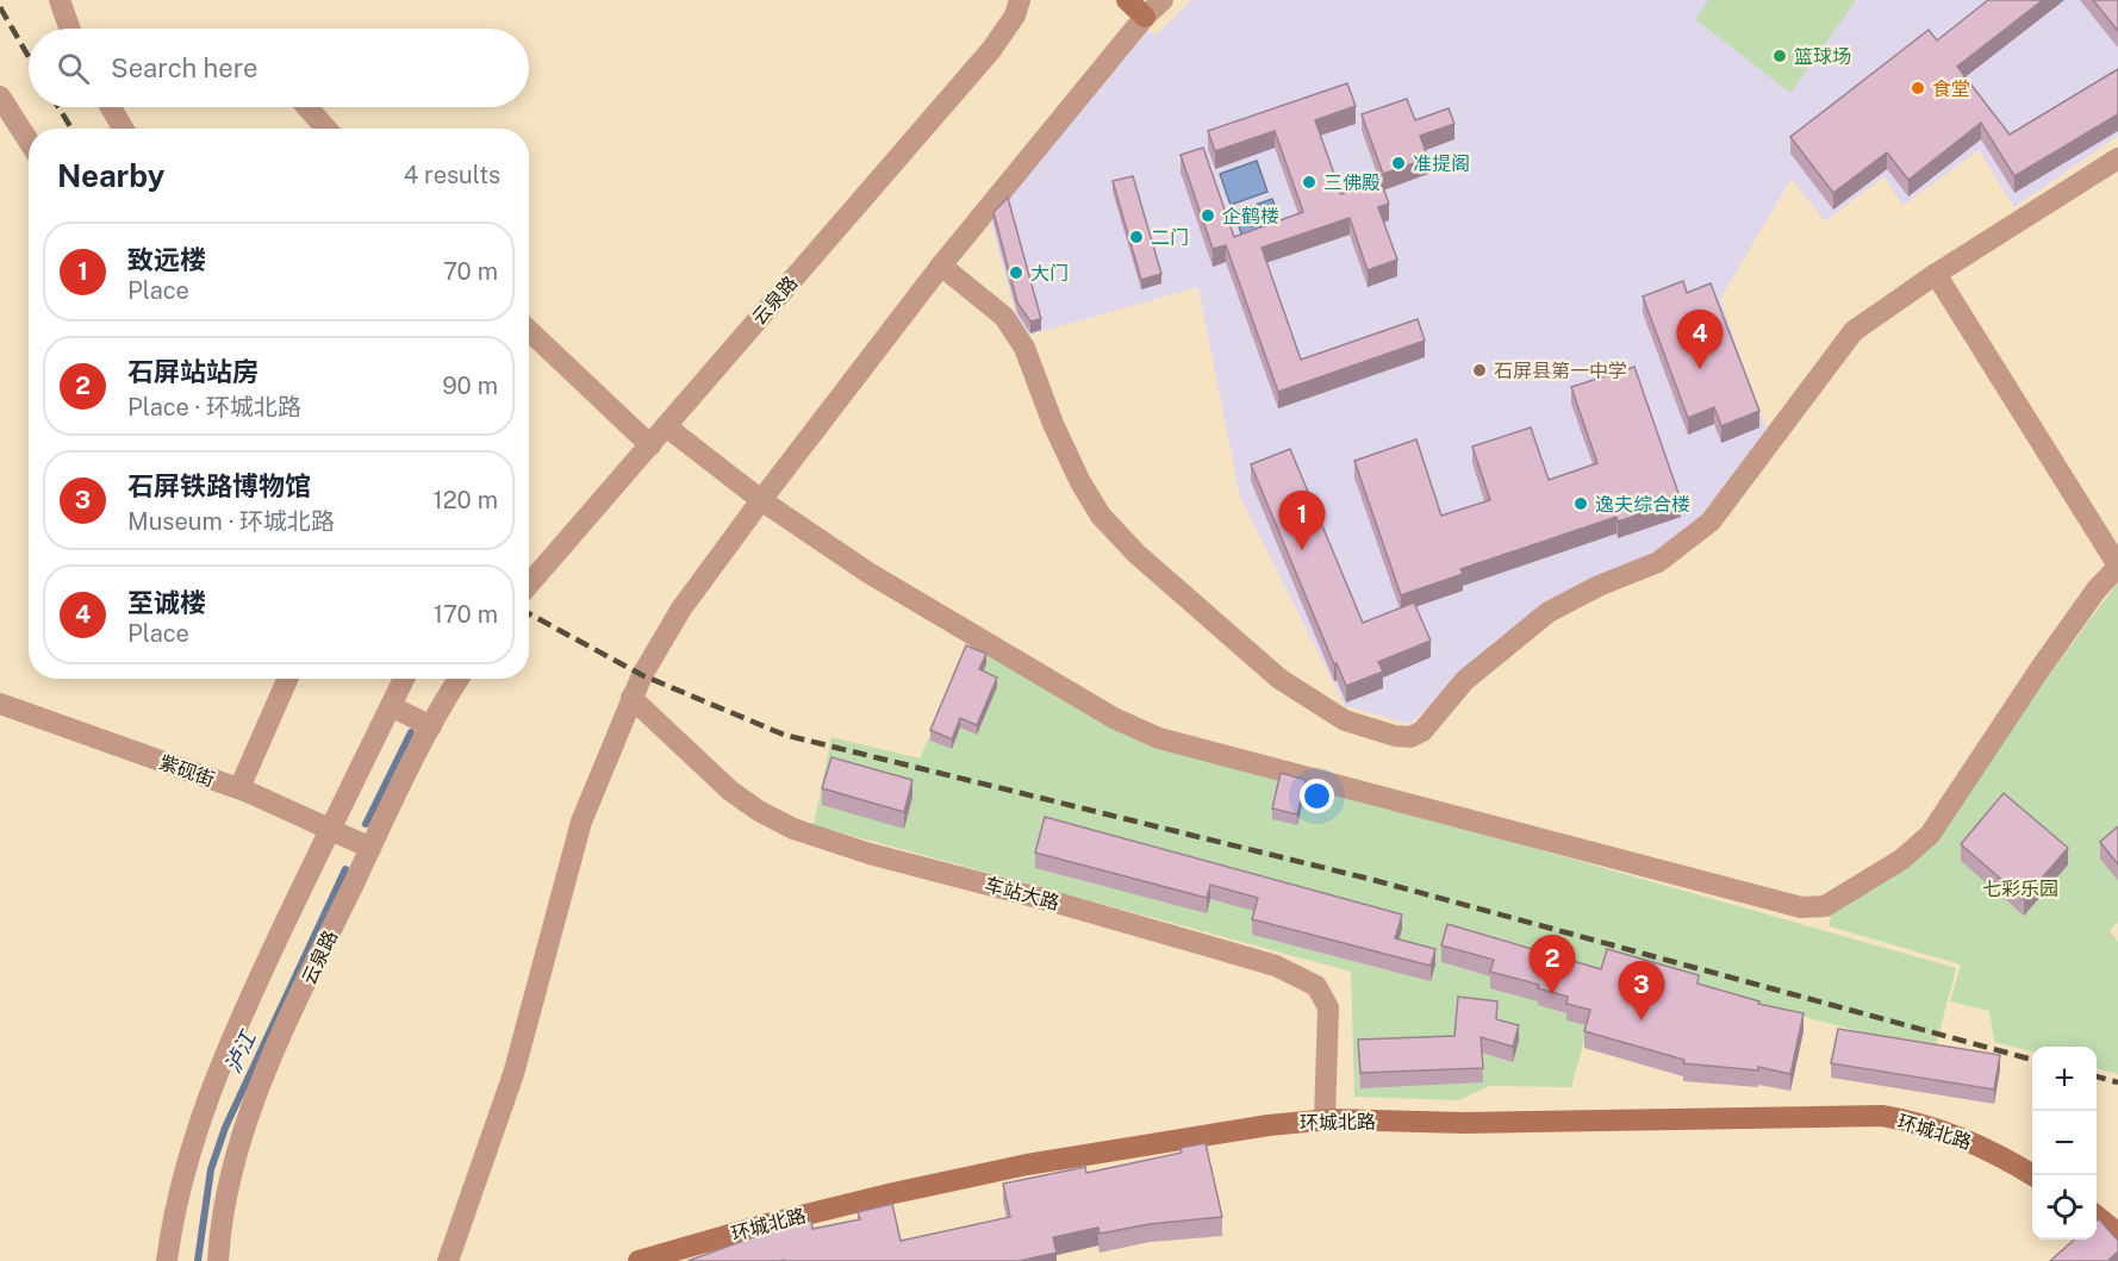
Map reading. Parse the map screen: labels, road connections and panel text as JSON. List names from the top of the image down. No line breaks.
{"streets":{"street":["云泉路","紫砚街","车站大路","环城北路"]},"crossings":[["云泉路","紫砚街"],["车站大路","环城北路"]],"water":["泸江"],"parks":["七彩乐园"],"places":["篮球场","食堂","准提阁","三佛殿","企鹤楼","二门","大门","石屏县第一中学","逸夫综合楼"],"page":{"search":"Search here","heading":["Nearby","4 results"],"list":[{"mark":"1","name":"致远楼","note":"Place","value":"70 m"},{"mark":"2","name":"石屏站站房","note":"Place · 环城北路","value":"90 m"},{"mark":"3","name":"石屏铁路博物馆","note":"Museum · 环城北路","value":"120 m"},{"mark":"4","name":"至诚楼","note":"Place","value":"170 m"}],"pins":["4","1","2","3"],"map_buttons":["+","−"]}}
